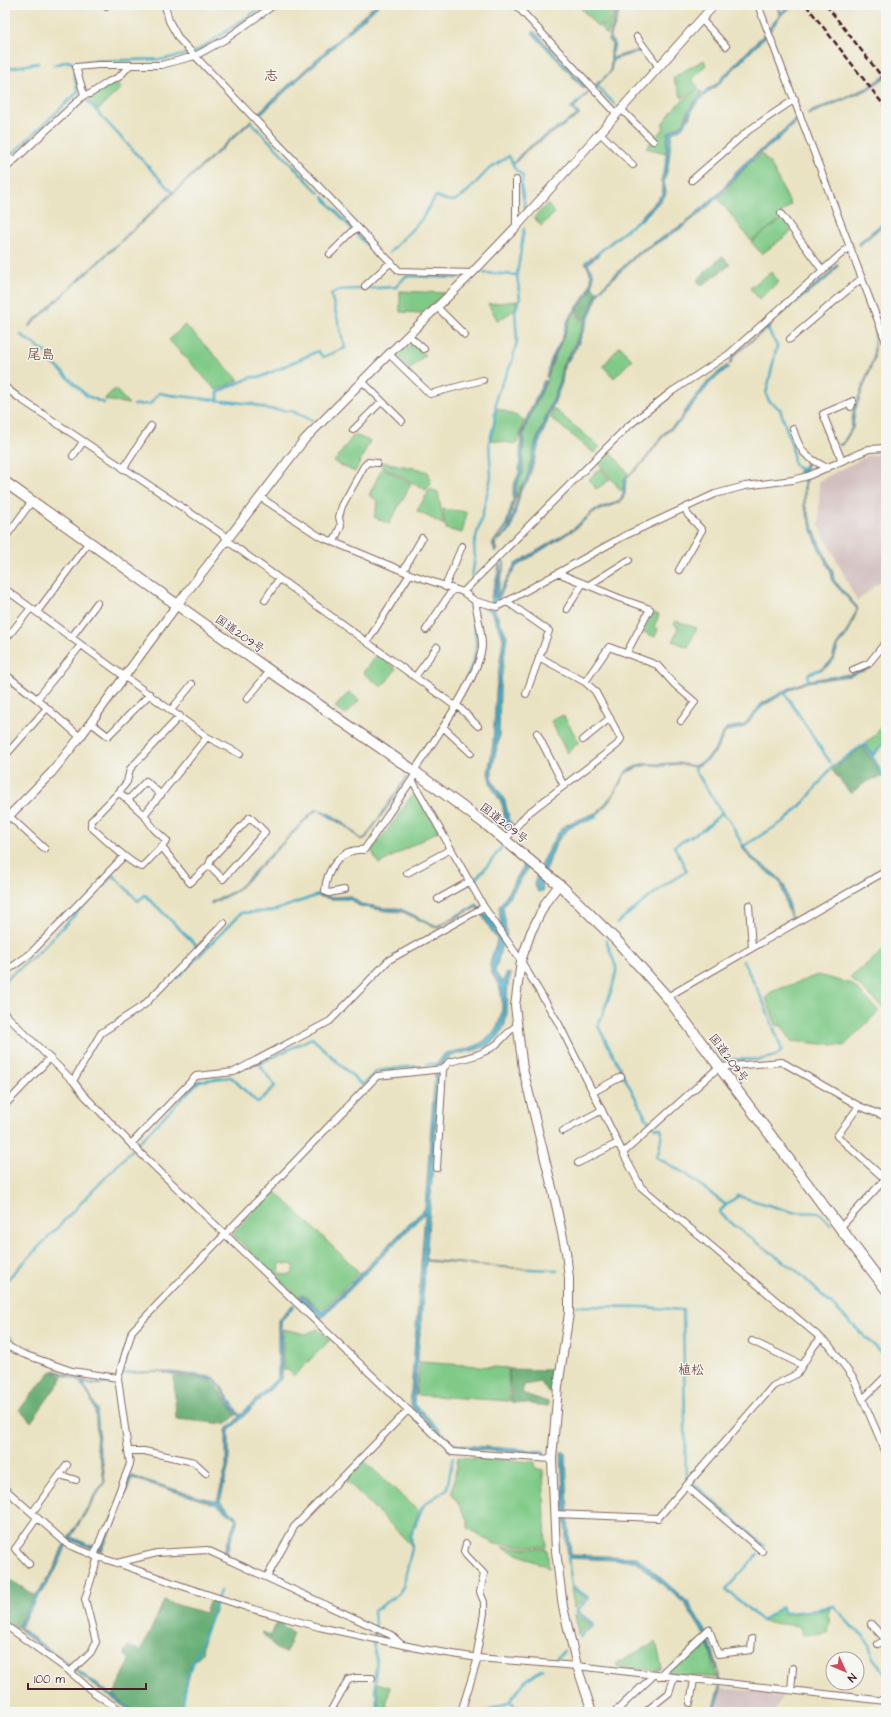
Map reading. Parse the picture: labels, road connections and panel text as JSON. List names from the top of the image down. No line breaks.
{"streets":{"highway":["国道209号"]},"districts":["志","尾島","植松"],"scale_bar":"100 m","north":"bottom right"}
